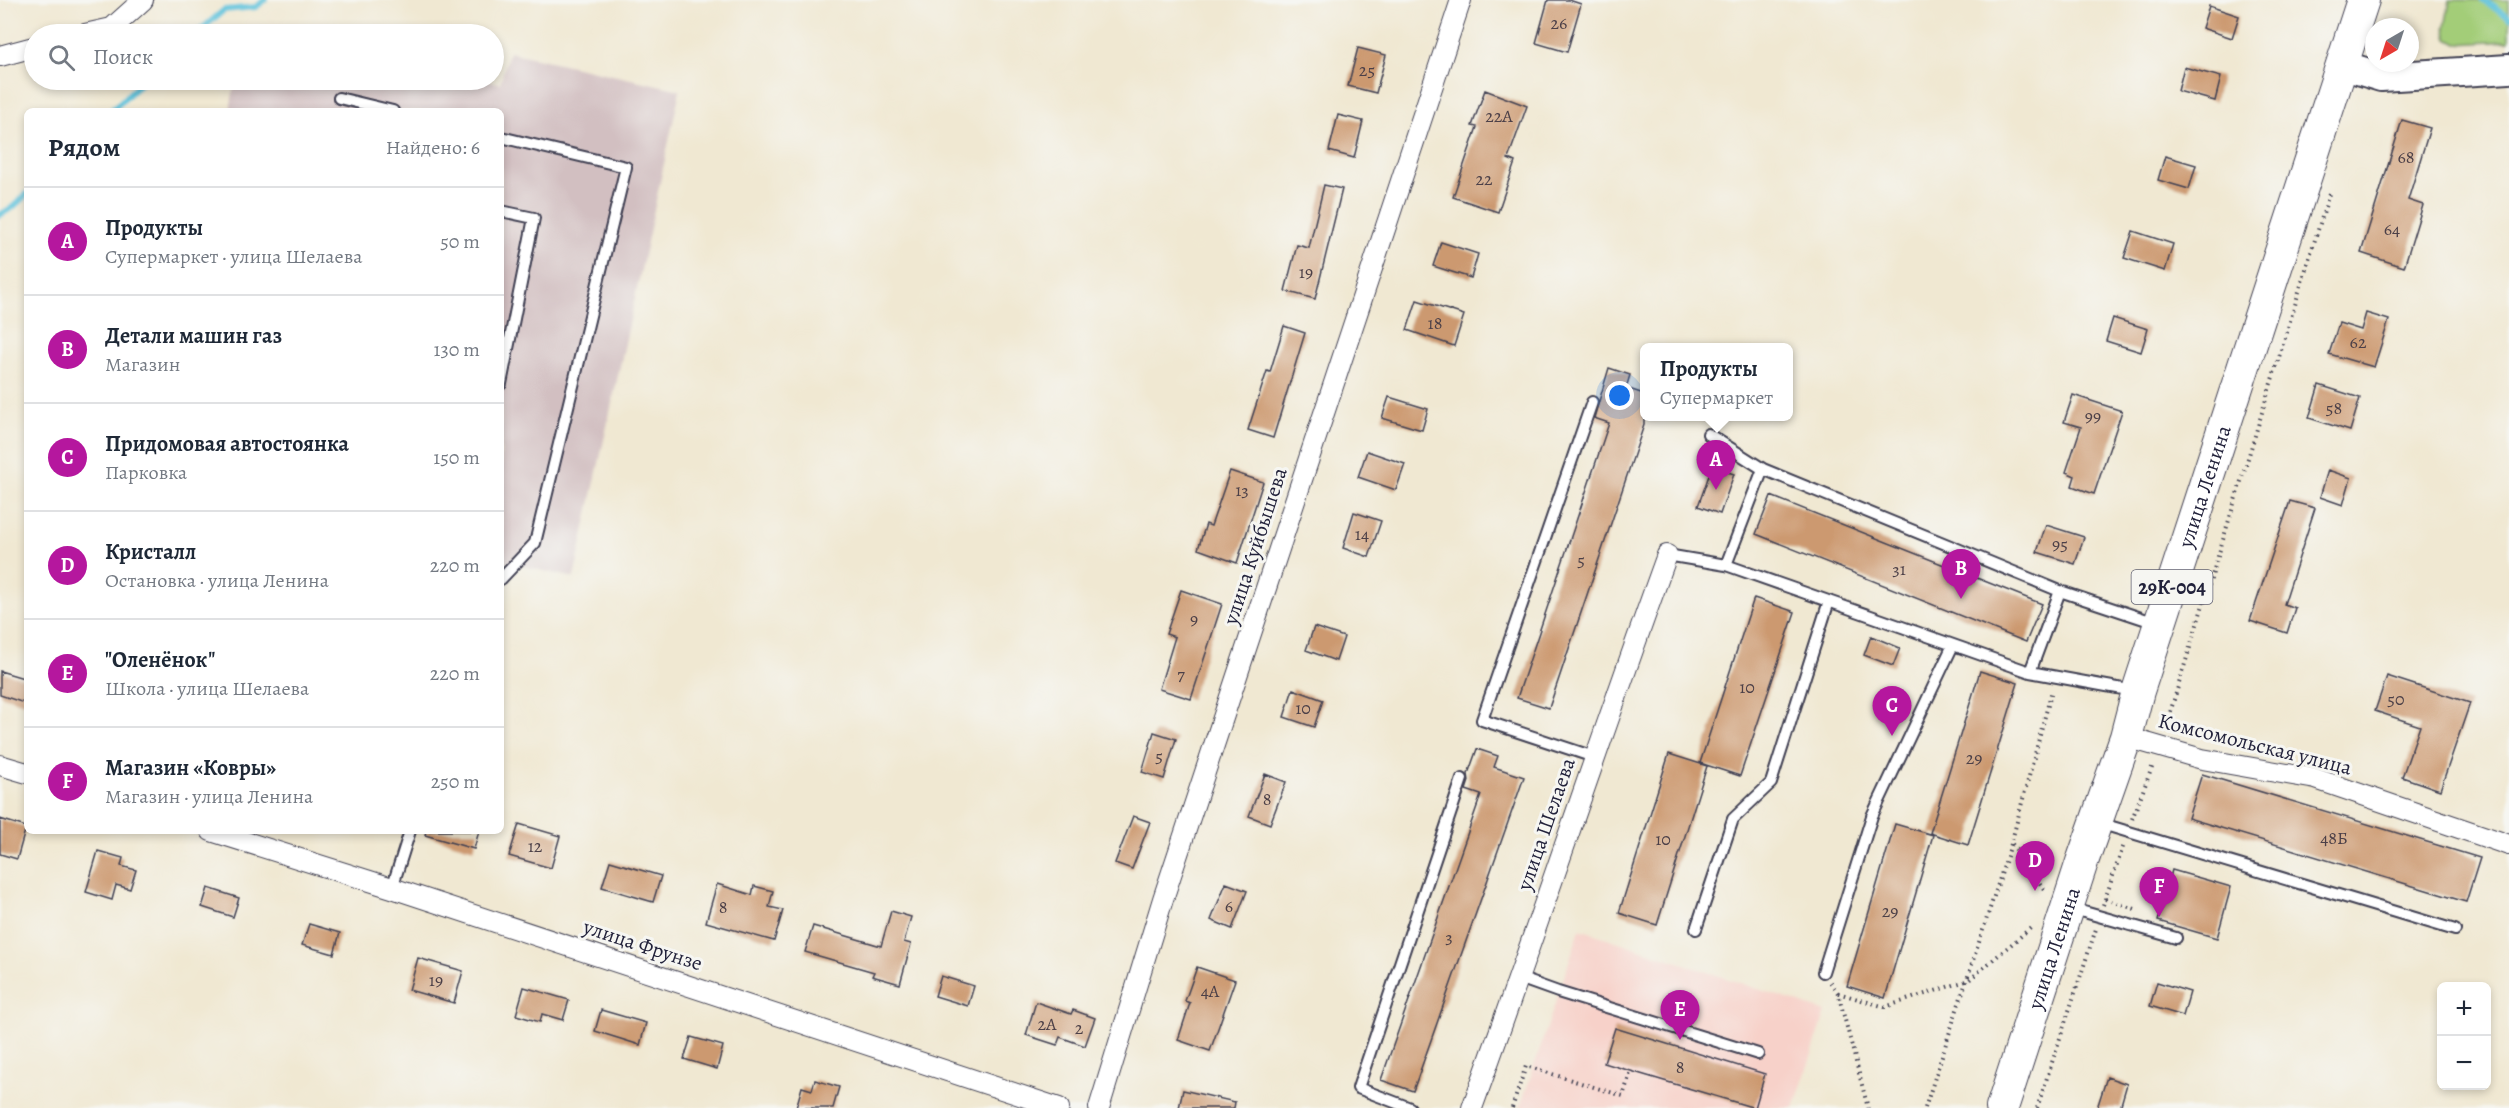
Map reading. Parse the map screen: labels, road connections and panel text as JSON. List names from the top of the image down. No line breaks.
{"streets":{"main road":["улица Ленина","29К-004"],"street":["улица Куйбышева","Комсомольская улица","улица Шелаева","улица Фрунзе"]},"crossings":[["улица Ленина","Комсомольская улица"]],"house_numbers":["26","25","22А","68","22","64","19","18","62","58","99","13","14","95","5","31","9","7","10","50","10","5","29","8","48Б","10","12","6","8","29","3","19","4А","2А","2","8"],"north":"bottom left","page":{"search":"Поиск","heading":["Рядом","Найдено: 6"],"list":[{"mark":"A","name":"Продукты","note":"Супермаркет · улица Шелаева","value":"50 m"},{"mark":"B","name":"Детали машин газ","note":"Магазин","value":"130 m"},{"mark":"C","name":"Придомовая автостоянка","note":"Парковка","value":"150 m"},{"mark":"D","name":"Кристалл","note":"Остановка · улица Ленина","value":"220 m"},{"mark":"E","name":"\"Оленёнок\"","note":"Школа · улица Шелаева","value":"220 m"},{"mark":"F","name":"Магазин «Ковры»","note":"Магазин · улица Ленина","value":"250 m"}],"popup":["Продукты","Супермаркет"],"pins":["A","B","C","D","F","E"],"map_buttons":["+","−"]}}
